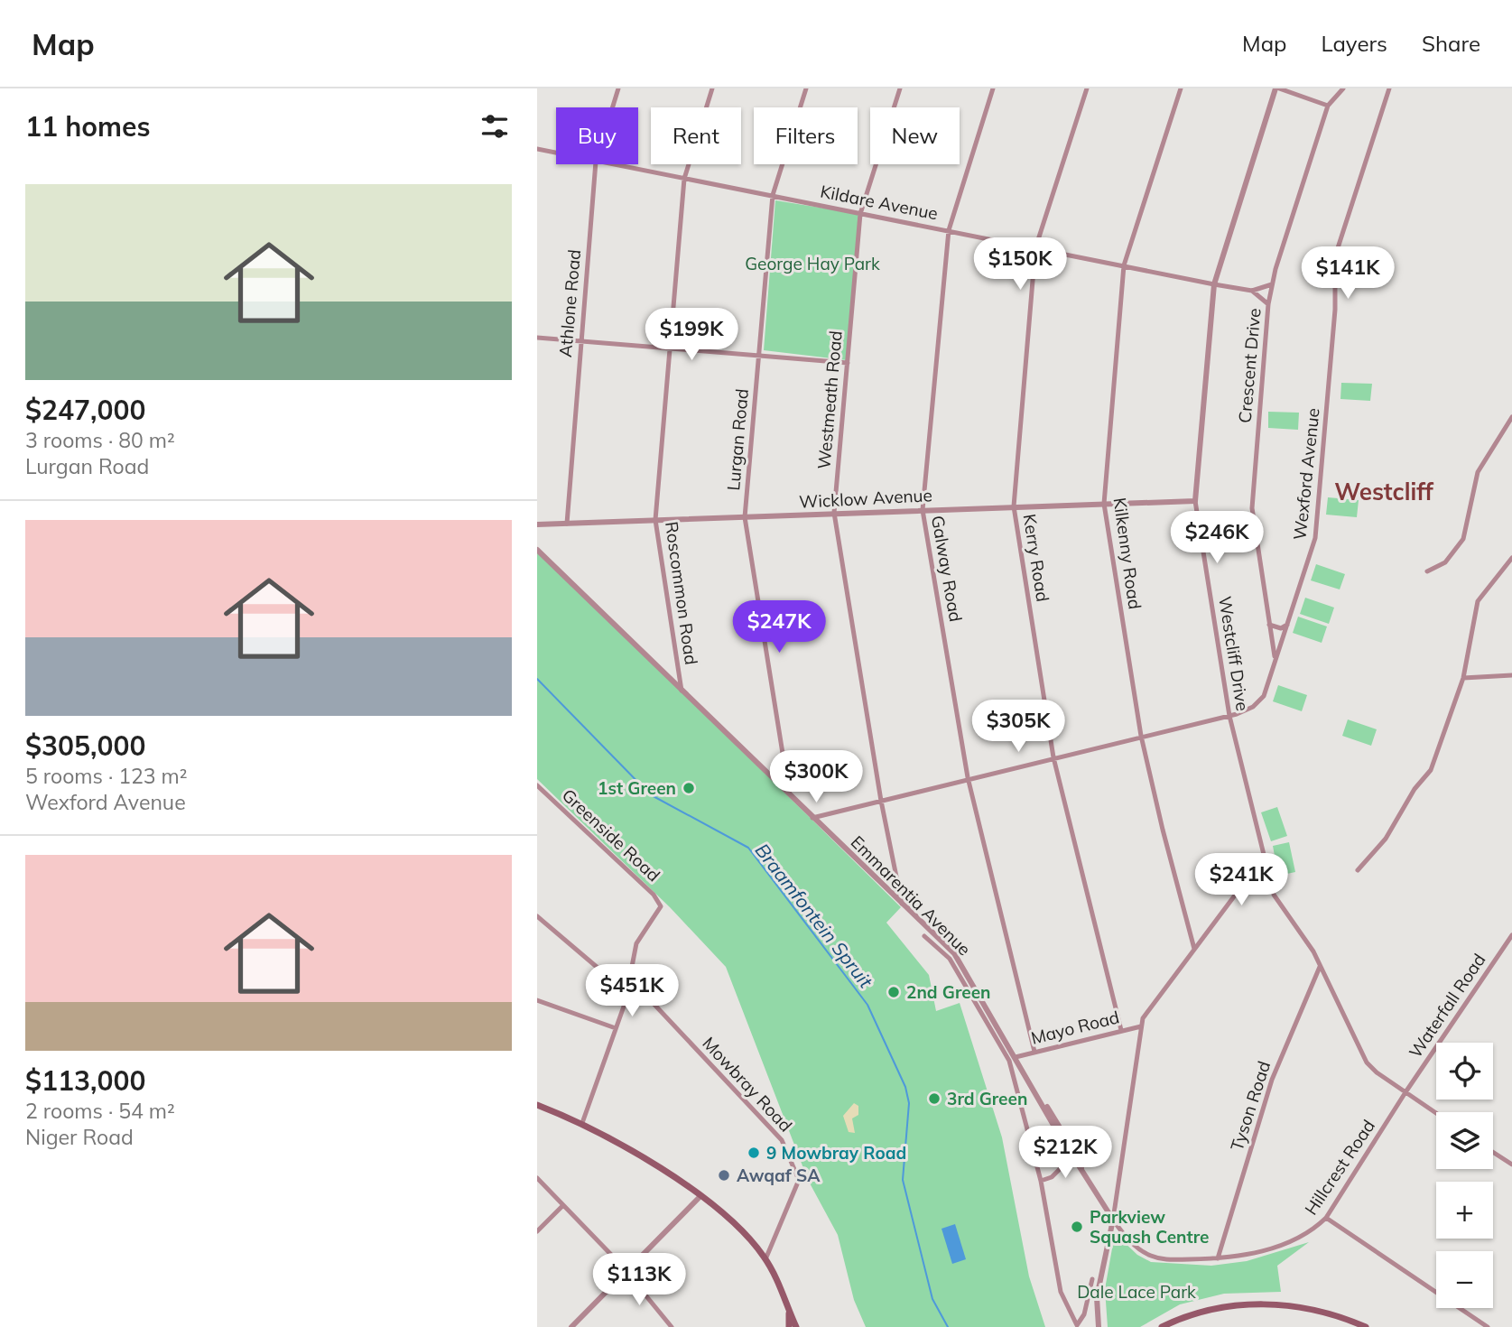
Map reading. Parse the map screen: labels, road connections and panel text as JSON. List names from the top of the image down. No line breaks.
{"streets":{"street":["Kildare Avenue","Athlone Road","Crescent Drive","Westmeath Road","Lurgan Road","Wexford Avenue","Wicklow Avenue","Kilkenny Road","Kerry Road","Galway Road","Roscommon Road","Westcliff Drive","Greenside Road","Emmarentia Avenue","Waterfall Road","Mayo Road","Mowbray Road","Tyson Road","Hillcrest Road"]},"crossings":[["Kildare Avenue","Crescent Drive"],["Kildare Avenue","Westmeath Road"],["Kildare Avenue","Lurgan Road"],["Kildare Avenue","Kilkenny Road"],["Kildare Avenue","Kerry Road"],["Kildare Avenue","Galway Road"],["Kildare Avenue","Roscommon Road"],["Kildare Avenue","Westcliff Drive"],["Athlone Road","Wicklow Avenue"],["Crescent Drive","Wexford Avenue"],["Westmeath Road","Wexford Avenue"],["Westmeath Road","Wicklow Avenue"],["Westmeath Road","Emmarentia Avenue"],["Lurgan Road","Wicklow Avenue"],["Lurgan Road","Emmarentia Avenue"],["Wexford Avenue","Kilkenny Road"],["Wexford Avenue","Kerry Road"],["Wexford Avenue","Galway Road"],["Wexford Avenue","Westcliff Drive"],["Wexford Avenue","Emmarentia Avenue"],["Wicklow Avenue","Kilkenny Road"],["Wicklow Avenue","Kerry Road"],["Wicklow Avenue","Galway Road"],["Wicklow Avenue","Roscommon Road"],["Wicklow Avenue","Westcliff Drive"],["Kerry Road","Mayo Road"],["Galway Road","Mayo Road"],["Roscommon Road","Emmarentia Avenue"],["Westcliff Drive","Waterfall Road"],["Westcliff Drive","Tyson Road"],["Westcliff Drive","Hillcrest Road"],["Greenside Road","Mowbray Road"],["Emmarentia Avenue","Mayo Road"],["Emmarentia Avenue","Hillcrest Road"],["Waterfall Road","Hillcrest Road"],["Tyson Road","Hillcrest Road"]],"districts":["Westcliff"],"water":["Braamfontein Spruit"],"parks":["George Hay Park","Dale Lace Park"],"places":["1st Green","2nd Green","3rd Green","9 Mowbray Road","Awqaf SA","Parkview Squash Centre"],"page":{"header":"Map","nav":["Map","Layers","Share"],"heading":"11 homes","chip":["Buy","Rent","Filters","New"],"list":[{"name":"$247,000","note":"3 rooms · 80 m² · Lurgan Road"},{"name":"$305,000","note":"5 rooms · 123 m² · Wexford Avenue"},{"name":"$113,000","note":"2 rooms · 54 m² · Niger Road"}],"price":["$150K","$141K","$199K","$246K","$247K","$305K","$300K","$241K","$451K","$212K","$113K"],"map_buttons":["+","−"]}}
